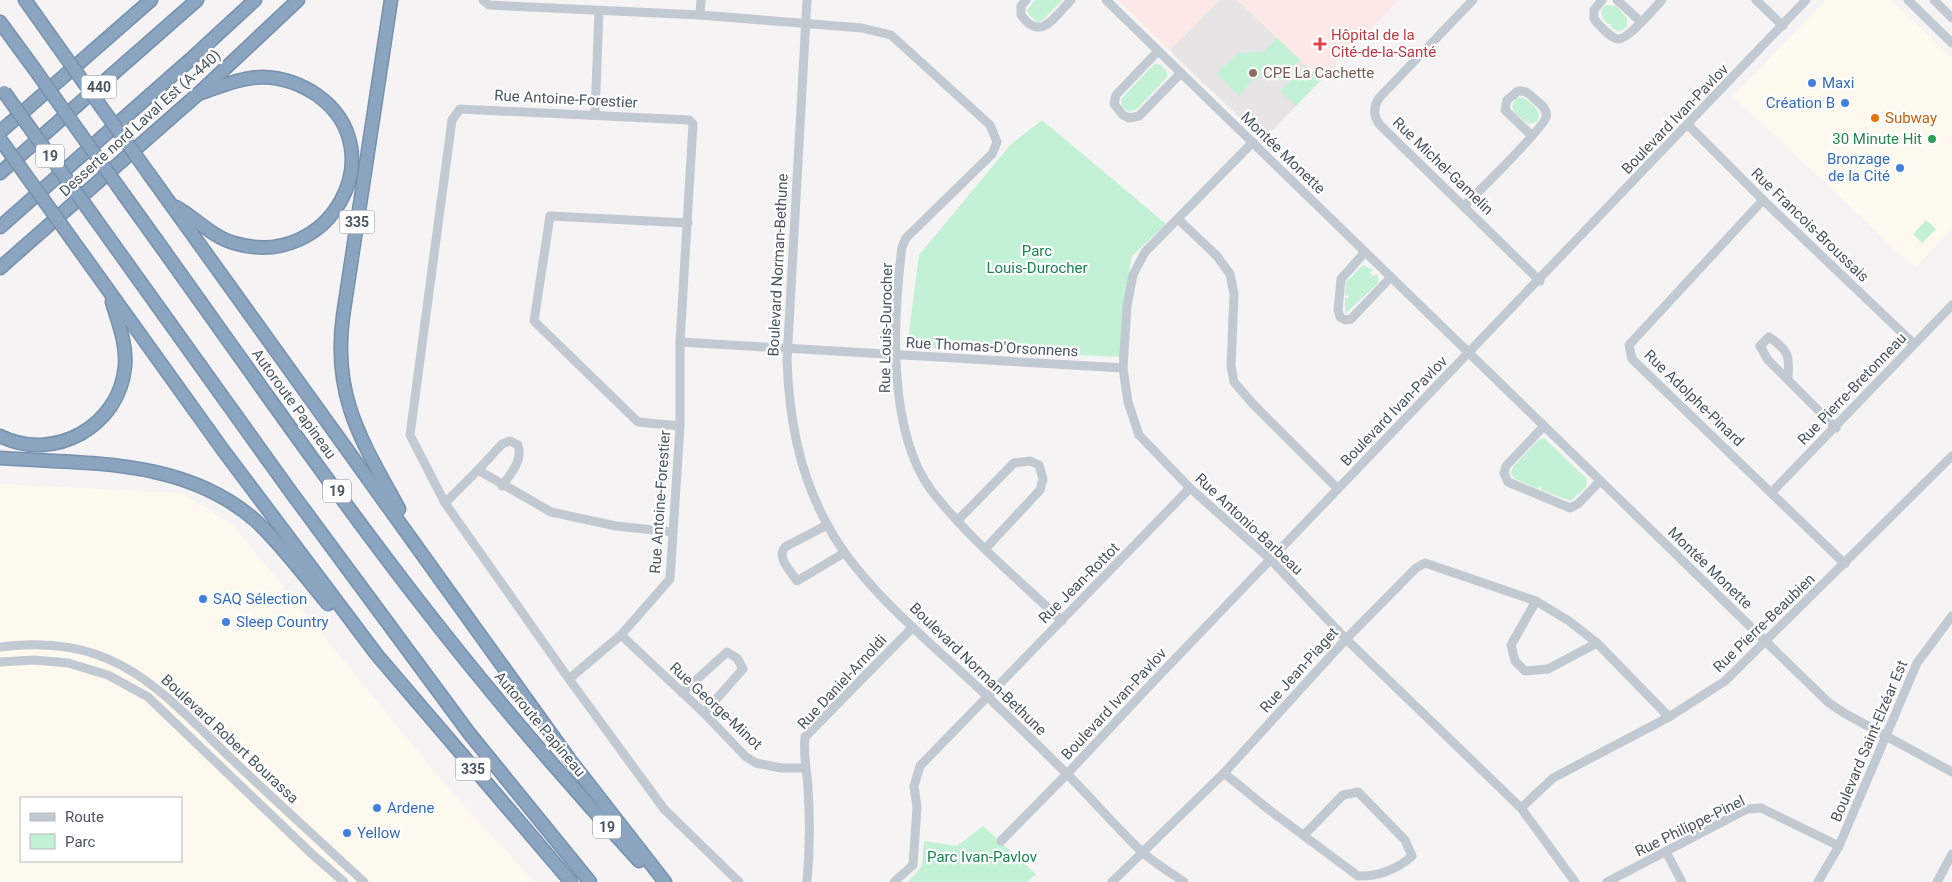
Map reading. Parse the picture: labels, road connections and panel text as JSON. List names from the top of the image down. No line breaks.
{"streets":{"highway":["440","Desserte nord Laval Est (A-440)","19","335","Autoroute Papineau"],"street":["Rue Antoine-Forestier","Boulevard Ivan-Pavlov","Montée Monette","Rue Michel-Gamelin","Rue Francois-Broussais","Boulevard Norman-Bethune","Rue Louis-Durocher","Rue Thomas-D'Orsonnens","Rue Pierre-Bretonneau","Rue Adolphe-Pinard","Rue Antonio-Barbeau","Rue Jean-Rottot","Rue Pierre-Beaubien","Rue Jean-Piaget","Rue Daniel-Arnoldi","Rue George-Minot","Boulevard Robert Bourassa","Boulevard Saint-Elzéar Est","Rue Philippe-Pinel"]},"crossings":[["Rue Antoine-Forestier","Rue Thomas-D'Orsonnens"],["Rue Antoine-Forestier","Rue George-Minot"],["Boulevard Ivan-Pavlov","Montée Monette"],["Boulevard Ivan-Pavlov","Rue Michel-Gamelin"],["Boulevard Ivan-Pavlov","Rue Francois-Broussais"],["Boulevard Ivan-Pavlov","Boulevard Norman-Bethune"],["Boulevard Ivan-Pavlov","Rue Antonio-Barbeau"],["Montée Monette","Rue Antonio-Barbeau"],["Montée Monette","Rue Pierre-Beaubien"],["Montée Monette","Boulevard Saint-Elzéar Est"],["Rue Francois-Broussais","Rue Pierre-Bretonneau"],["Rue Francois-Broussais","Rue Adolphe-Pinard"],["Boulevard Norman-Bethune","Rue Louis-Durocher"],["Boulevard Norman-Bethune","Rue Thomas-D'Orsonnens"],["Boulevard Norman-Bethune","Rue Jean-Rottot"],["Boulevard Norman-Bethune","Rue Jean-Piaget"],["Boulevard Norman-Bethune","Rue Daniel-Arnoldi"],["Rue Louis-Durocher","Rue Thomas-D'Orsonnens"],["Rue Louis-Durocher","Rue Jean-Rottot"],["Rue Thomas-D'Orsonnens","Rue Antonio-Barbeau"],["Rue Pierre-Bretonneau","Rue Adolphe-Pinard"],["Rue Adolphe-Pinard","Rue Pierre-Beaubien"],["Rue Antonio-Barbeau","Rue Jean-Rottot"],["Rue Antonio-Barbeau","Rue Pierre-Beaubien"],["Rue Antonio-Barbeau","Rue Jean-Piaget"],["Rue Pierre-Beaubien","Rue Jean-Piaget"],["Rue Daniel-Arnoldi","Rue George-Minot"],["Boulevard Saint-Elzéar Est","Rue Philippe-Pinel"]],"parks":["Parc Louis-Durocher","Parc Ivan-Pavlov"],"places":{"health":["Hôpital de la Cité-de-la-Santé"],"other":["CPE La Cachette","Maxi","Création B","Subway","30 Minute Hit","Bronzage de la Cité","SAQ Sélection","Sleep Country","Ardene","Yellow"]},"legend":["Route","Parc"]}
